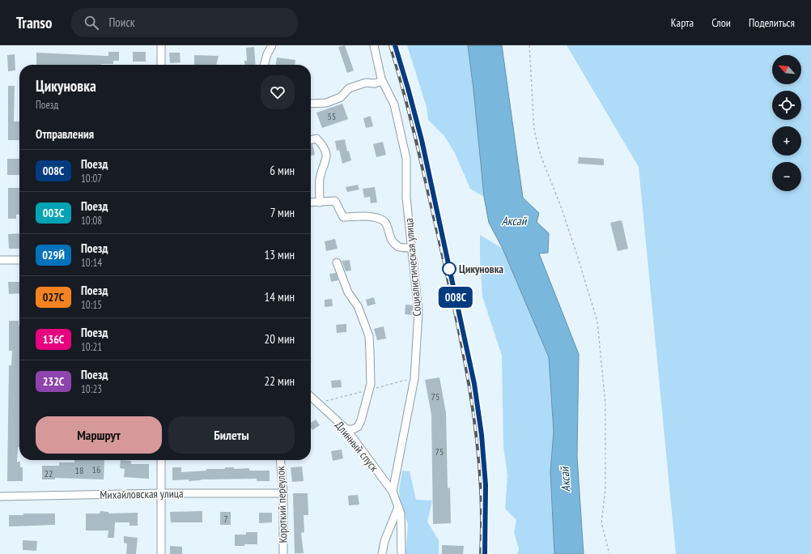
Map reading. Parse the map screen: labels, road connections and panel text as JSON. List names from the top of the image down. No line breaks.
{"streets":{"street":["Социалистическая улица","Длинный спуск","Михайловская улица","Короткий переулок"]},"crossings":[["Социалистическая улица","Длинный спуск"],["Михайловская улица","Короткий переулок"]],"water":["Аксай"],"places":["Цикуновка"],"house_numbers":["55","75","75","16","18","22","7"],"north":"top left","page":{"header":"Transo","search":"Поиск","nav":["Карта","Слои","Поделиться"],"on_map":"008С","map_buttons":["+","−"],"heading":[["Цикуновка","Поезд"],"Отправления"],"list":[{"mark":"008С","name":"Поезд","note":"10:07","value":"6 мин"},{"mark":"003С","name":"Поезд","note":"10:08","value":"7 мин"},{"mark":"029Й","name":"Поезд","note":"10:14","value":"13 мин"},{"mark":"027С","name":"Поезд","note":"10:15","value":"14 мин"},{"mark":"136С","name":"Поезд","note":"10:21","value":"20 мин"},{"mark":"232C","name":"Поезд","note":"10:23","value":"22 мин"}],"buttons":["Маршрут","Билеты"]}}
